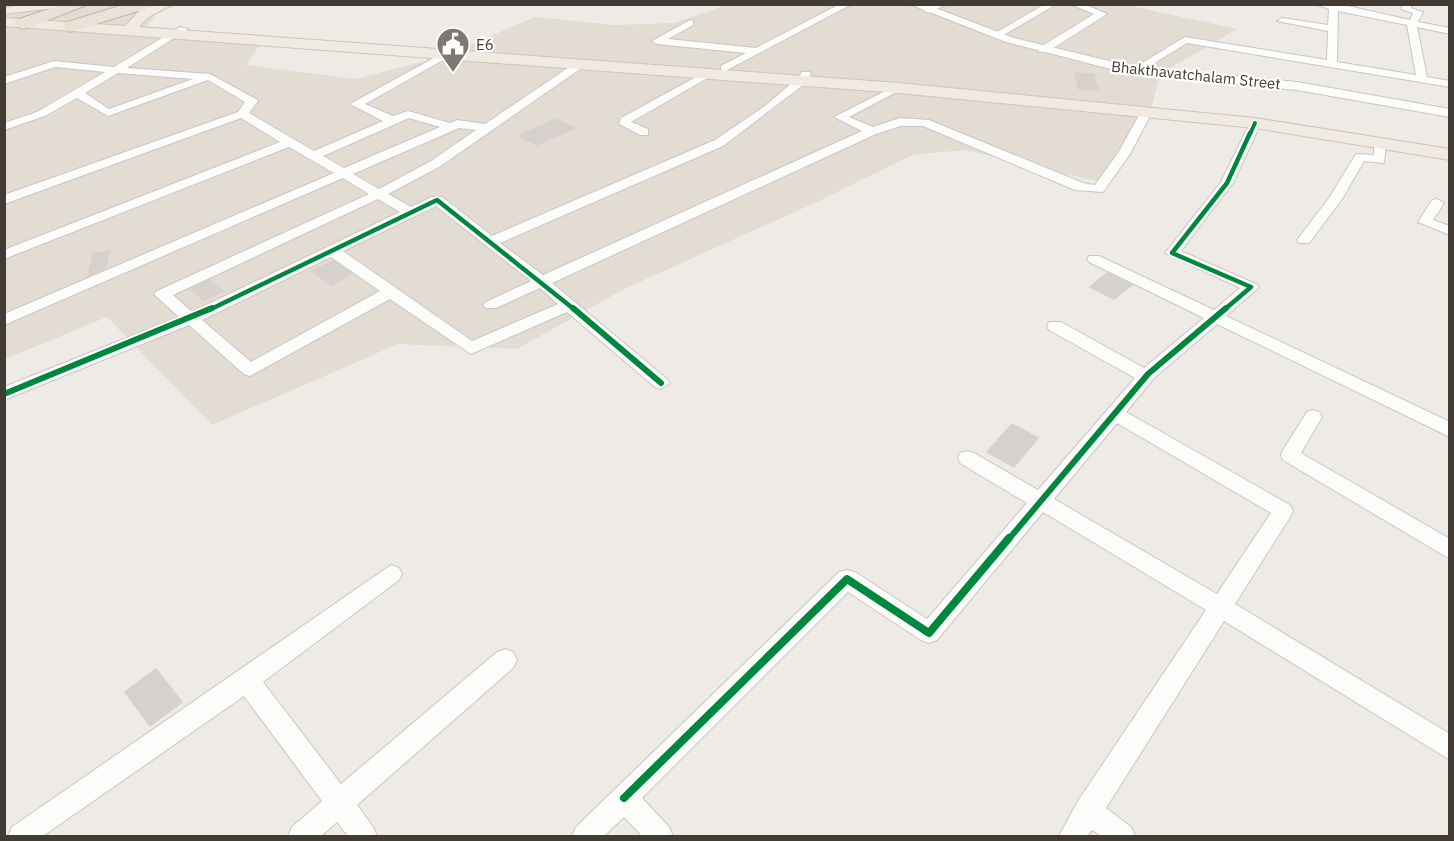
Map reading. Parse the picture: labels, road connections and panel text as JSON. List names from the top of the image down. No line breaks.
{"streets":{"street":["Bhakthavatchalam Street"]},"places":{"public building":["E6"]}}
